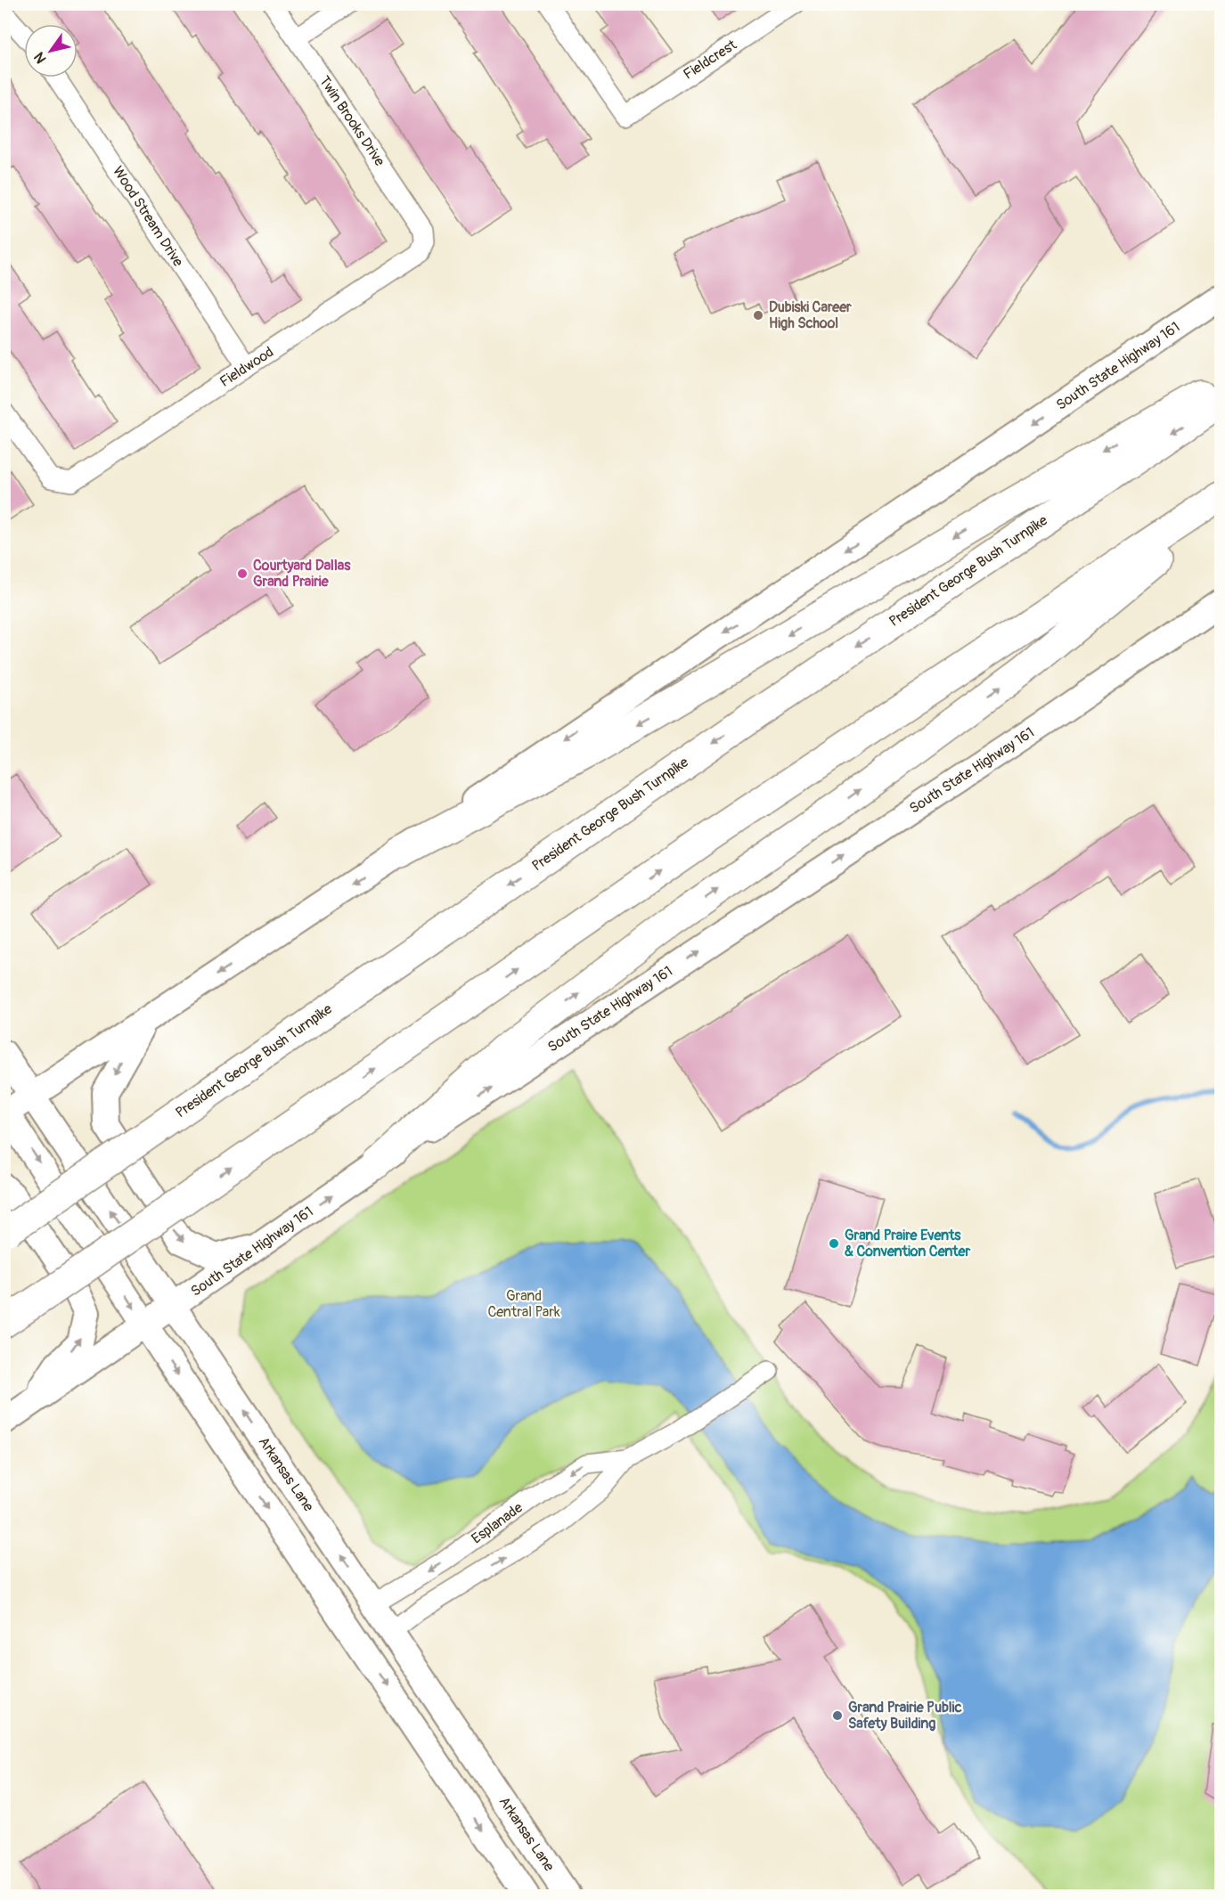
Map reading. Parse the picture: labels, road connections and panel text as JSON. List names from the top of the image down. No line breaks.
{"streets":{"highway":["President George Bush Turnpike"],"main road":["South State Highway 161","Arkansas Lane"],"street":["Fieldcrest","Twin Brooks Drive","Wood Stream Drive","Fieldwood","Esplanade"]},"crossings":[["Twin Brooks Drive","Fieldwood"],["Wood Stream Drive","Fieldwood"],["South State Highway 161","Arkansas Lane"],["Arkansas Lane","Esplanade"]],"parks":["Grand Central Park"],"places":["Dubiski Career High School","Courtyard Dallas Grand Prairie","Grand Praire Events & Convention Center","Grand Prairie Public Safety Building"],"north":"bottom left"}
